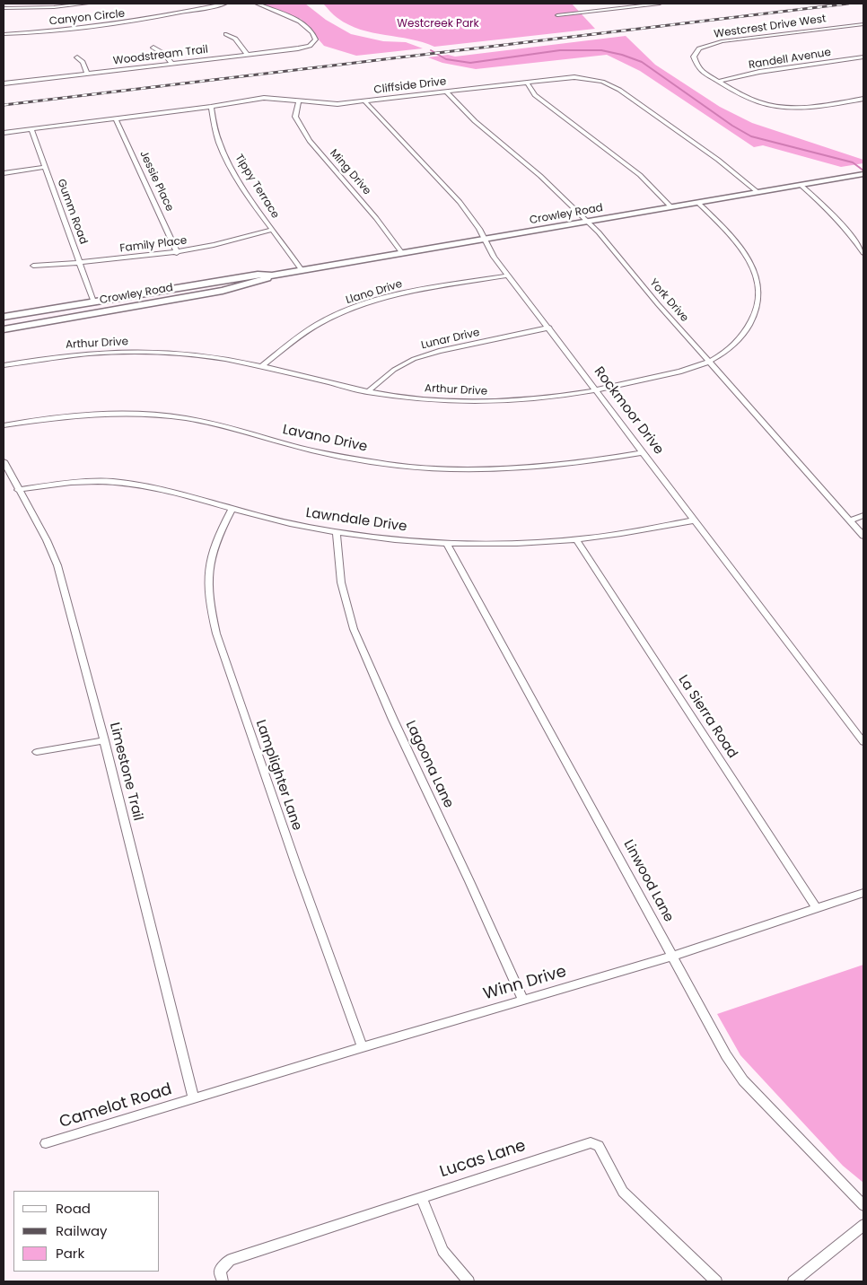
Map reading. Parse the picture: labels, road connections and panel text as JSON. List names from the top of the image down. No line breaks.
{"streets":{"main road":["Crowley Road"],"street":["Canyon Circle","Westcrest Drive West","Woodstream Trail","Randell Avenue","Cliffside Drive","Ming Drive","Jessie Place","Tippy Terrace","Gumm Road","Family Place","Llano Drive","York Drive","Lunar Drive","Arthur Drive","Rockmoor Drive","Lavano Drive","Lawndale Drive","La Sierra Road","Lagoona Lane","Limestone Trail","Lamplighter Lane","Linwood Lane","Winn Drive","Camelot Road","Lucas Lane"]},"crossings":[["Westcrest Drive West","Randell Avenue"],["Cliffside Drive","Ming Drive"],["Cliffside Drive","Jessie Place"],["Cliffside Drive","Tippy Terrace"],["Cliffside Drive","Gumm Road"],["Cliffside Drive","Crowley Road"],["Cliffside Drive","York Drive"],["Cliffside Drive","Rockmoor Drive"],["Ming Drive","Crowley Road"],["Jessie Place","Family Place"],["Tippy Terrace","Crowley Road"],["Tippy Terrace","Family Place"],["Gumm Road","Crowley Road"],["Gumm Road","Family Place"],["Crowley Road","York Drive"],["Crowley Road","Arthur Drive"],["Crowley Road","Rockmoor Drive"],["Llano Drive","Arthur Drive"],["Llano Drive","Rockmoor Drive"],["York Drive","Arthur Drive"],["Lunar Drive","Arthur Drive"],["Lunar Drive","Rockmoor Drive"],["Arthur Drive","Rockmoor Drive"],["Rockmoor Drive","Lavano Drive"],["Rockmoor Drive","Lawndale Drive"],["Lawndale Drive","La Sierra Road"],["Lawndale Drive","Lagoona Lane"],["Lawndale Drive","Limestone Trail"],["Lawndale Drive","Lamplighter Lane"],["Lawndale Drive","Linwood Lane"],["La Sierra Road","Winn Drive"],["Lagoona Lane","Winn Drive"],["Limestone Trail","Winn Drive"],["Limestone Trail","Camelot Road"],["Lamplighter Lane","Winn Drive"],["Linwood Lane","Winn Drive"],["Winn Drive","Camelot Road"]],"parks":["Westcreek Park"],"legend":["Road","Railway","Park"]}
